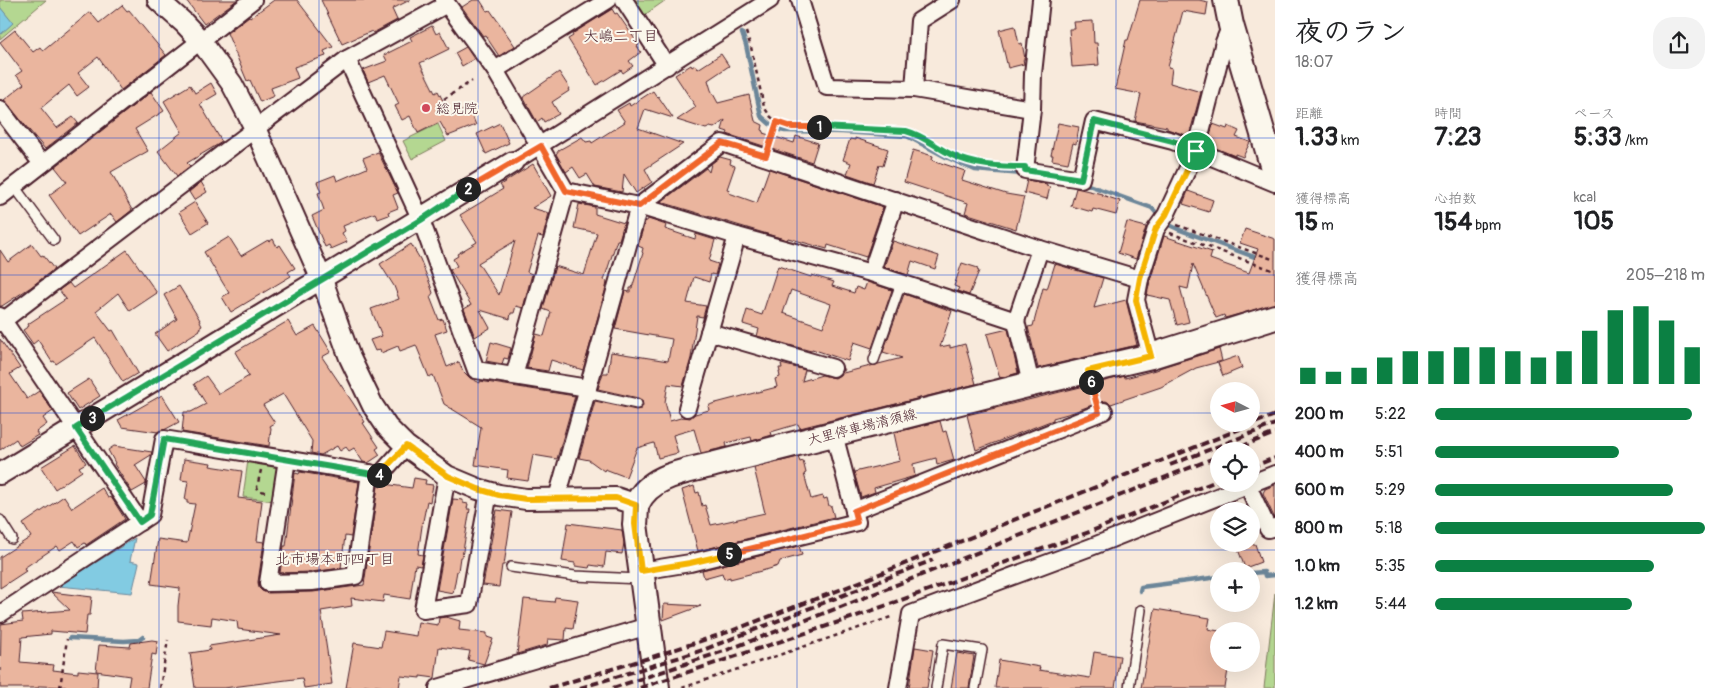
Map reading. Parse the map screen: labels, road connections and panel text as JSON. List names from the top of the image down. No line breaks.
{"streets":{"main road":["大里停車場清須線"]},"districts":["大嶋二丁目","北市場本町四丁目"],"places":["総見院"],"north":"left","page":{"heading":["夜のラン","18:07"],"stats":[["距離","1.33 km"],["時間","7:23"],["ペース","5:33 /km"],["獲得標高","15 m"],["心拍数","154 bpm"],["kcal","105"]],"pins":["1","2","6","3","4","5"],"chart":["獲得標高","205–218 m"],"map_buttons":["+","−"],"list":[{"name":"200 m","note":"5:22"},{"name":"400 m","note":"5:51"},{"name":"600 m","note":"5:29"},{"name":"800 m","note":"5:18"},{"name":"1.0 km","note":"5:35"},{"name":"1.2 km","note":"5:44"}]}}
